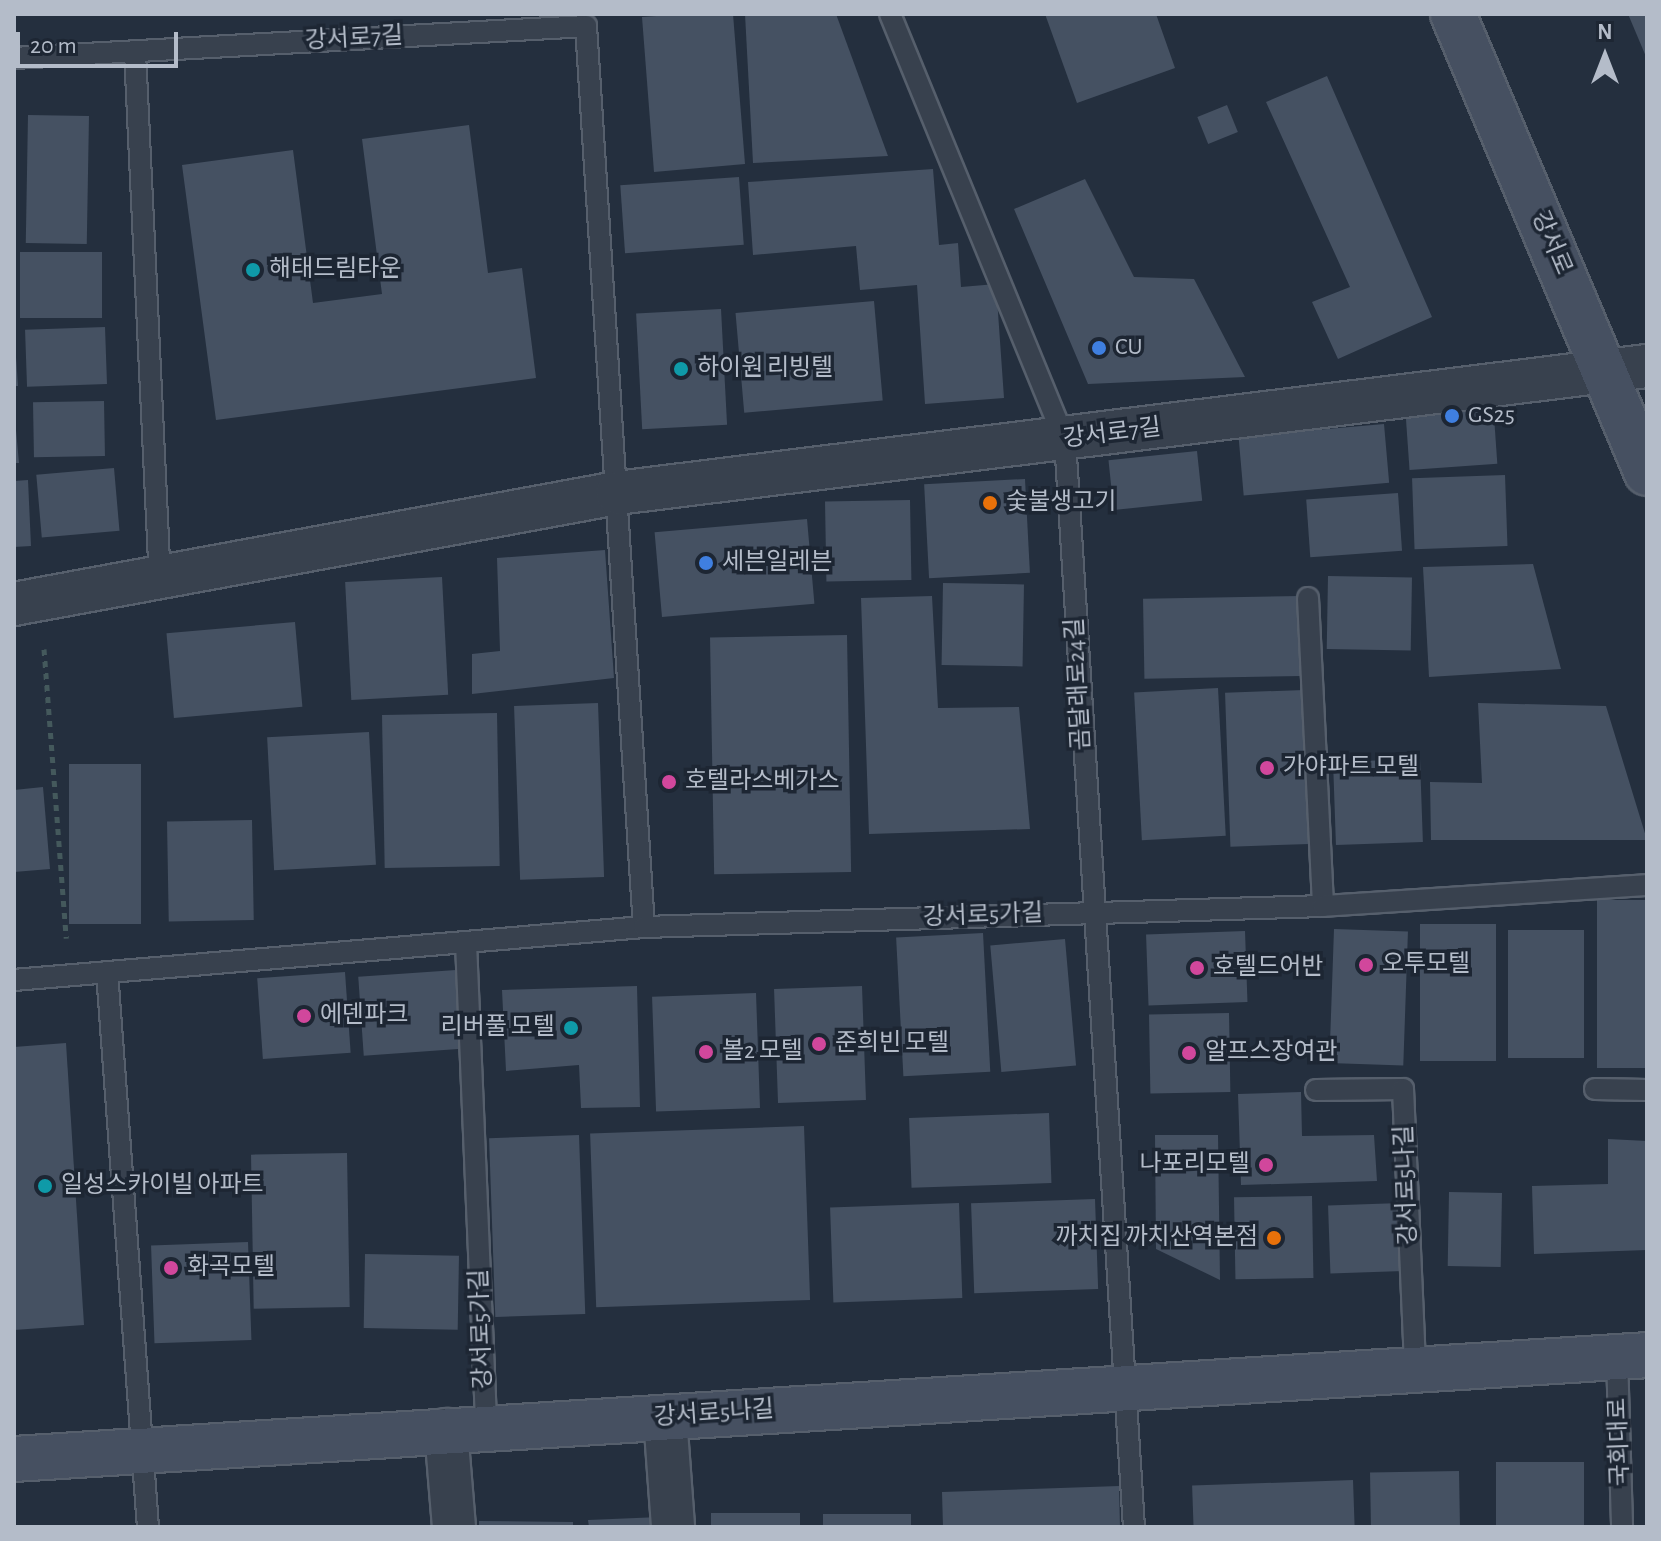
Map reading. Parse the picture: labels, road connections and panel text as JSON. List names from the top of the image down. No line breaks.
{"streets":{"street":["강서로7길","강서로","강서로5나길"],"lane":["곰달래로24길","강서로5가길","국회대로"]},"crossings":[["강서로7길","강서로"],["강서로7길","곰달래로24길"],["곰달래로24길","강서로5가길"],["곰달래로24길","강서로5나길"],["강서로5가길","강서로5나길"],["강서로5나길","국회대로"]],"places":["해태드림타운","CU","하이원 리빙텔","GS25","숯불생고기","세븐일레븐","가야파트 모텔","호텔라스베가스","오투모텔","호텔드어반","에덴파크","리버풀 모텔","준희빈 모텔","볼2 모텔","알프스장여관","나포리모텔","일성스카이빌 아파트","까치집 까치산역본점","화곡모텔"],"scale_bar":"20 m","north":"top"}
